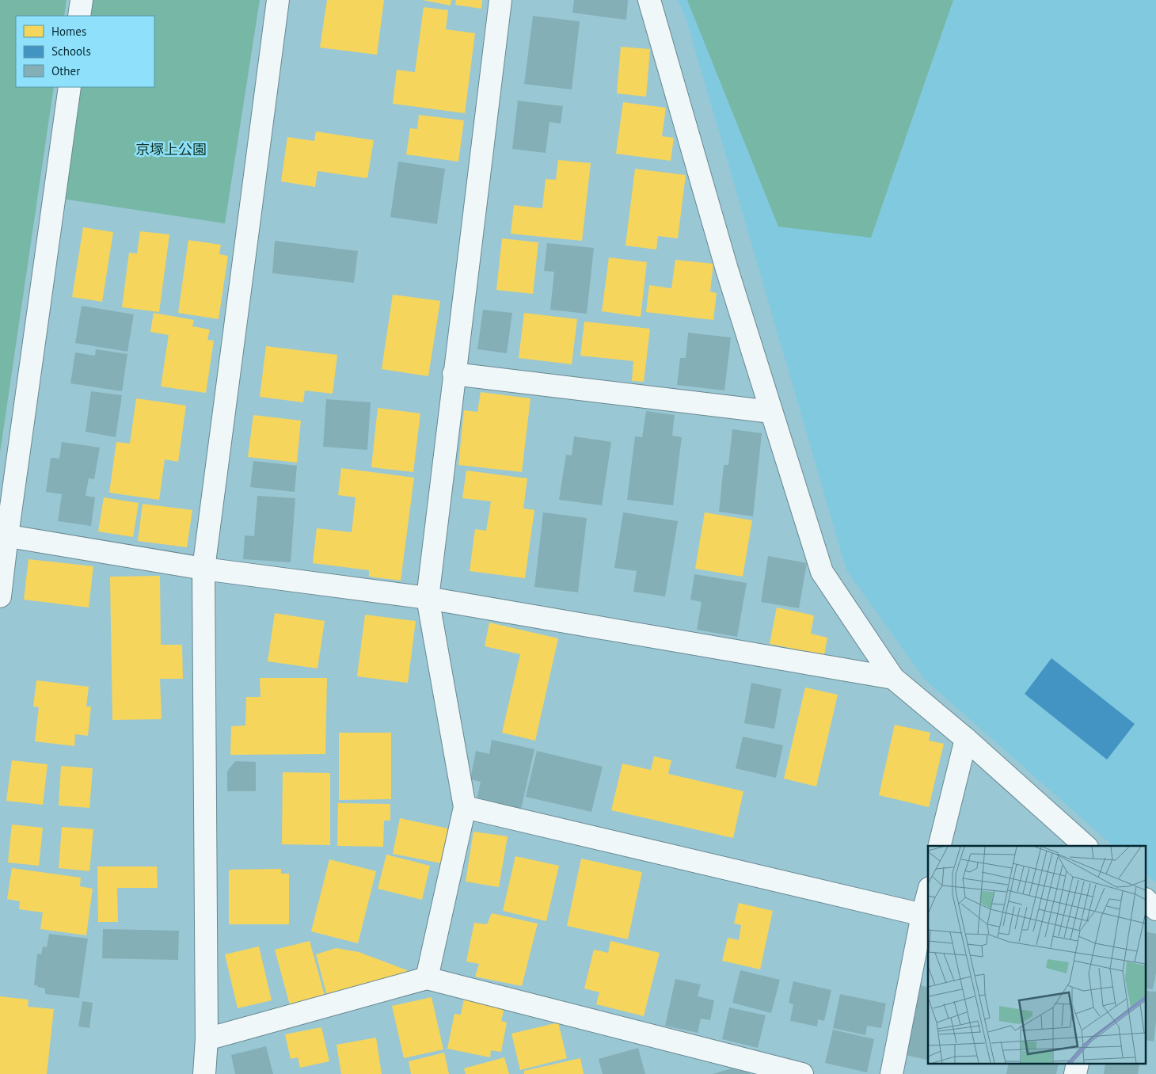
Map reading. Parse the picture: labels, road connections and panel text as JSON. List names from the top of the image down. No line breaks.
{"parks":["京塚上公園"],"legend":["Homes","Schools","Other"]}
